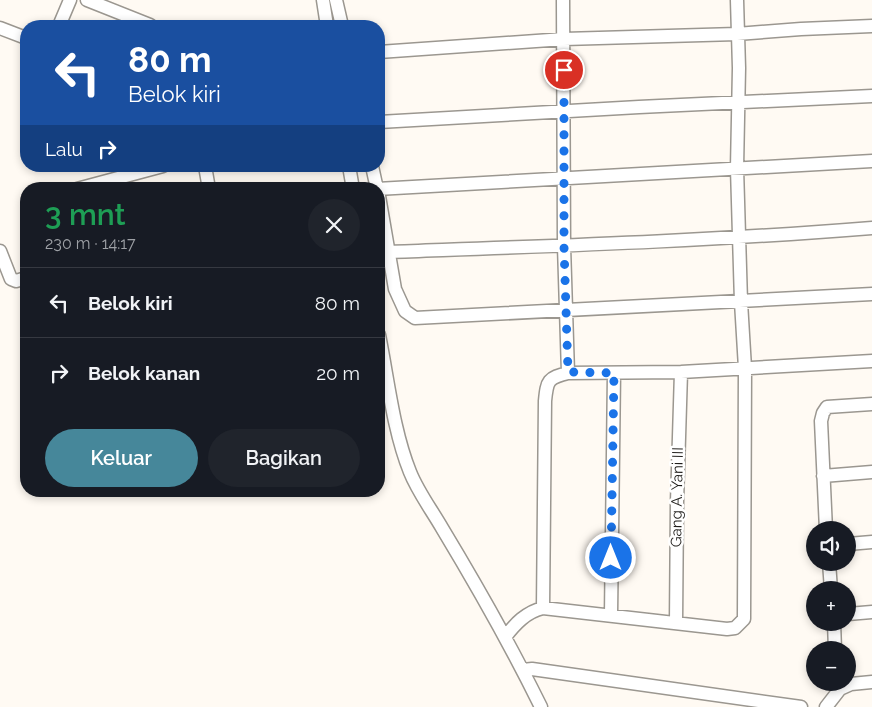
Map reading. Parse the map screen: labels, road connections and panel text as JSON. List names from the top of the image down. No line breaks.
{"streets":{"street":["Gang A. Yani III"]},"page":{"turn":["80 m","Belok kiri"],"then":"Lalu","heading":["3 mnt","230 m · 14:17"],"list":[{"name":"Belok kiri","value":"80 m"},{"name":"Belok kanan","value":"20 m"}],"buttons":["Keluar","Bagikan"],"map_buttons":["+","−"]}}
